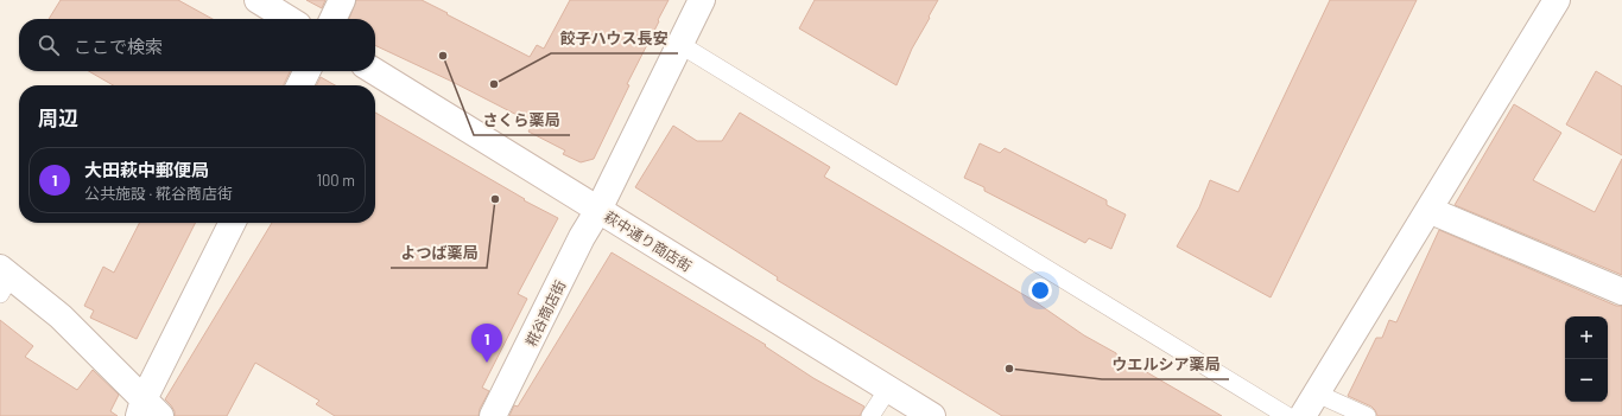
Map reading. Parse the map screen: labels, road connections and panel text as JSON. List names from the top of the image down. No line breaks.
{"streets":{"street":["萩中通り商店街","糀谷商店街"]},"crossings":[["萩中通り商店街","糀谷商店街"]],"places":["さくら薬局","餃子ハウス長安","よつば薬局","ウエルシア薬局"],"page":{"search":"ここで検索","heading":"周辺","list":[{"mark":"1","name":"大田萩中郵便局","note":"公共施設 · 糀谷商店街","value":"100 m"}],"map_buttons":["+","−"],"pins":"1"}}
